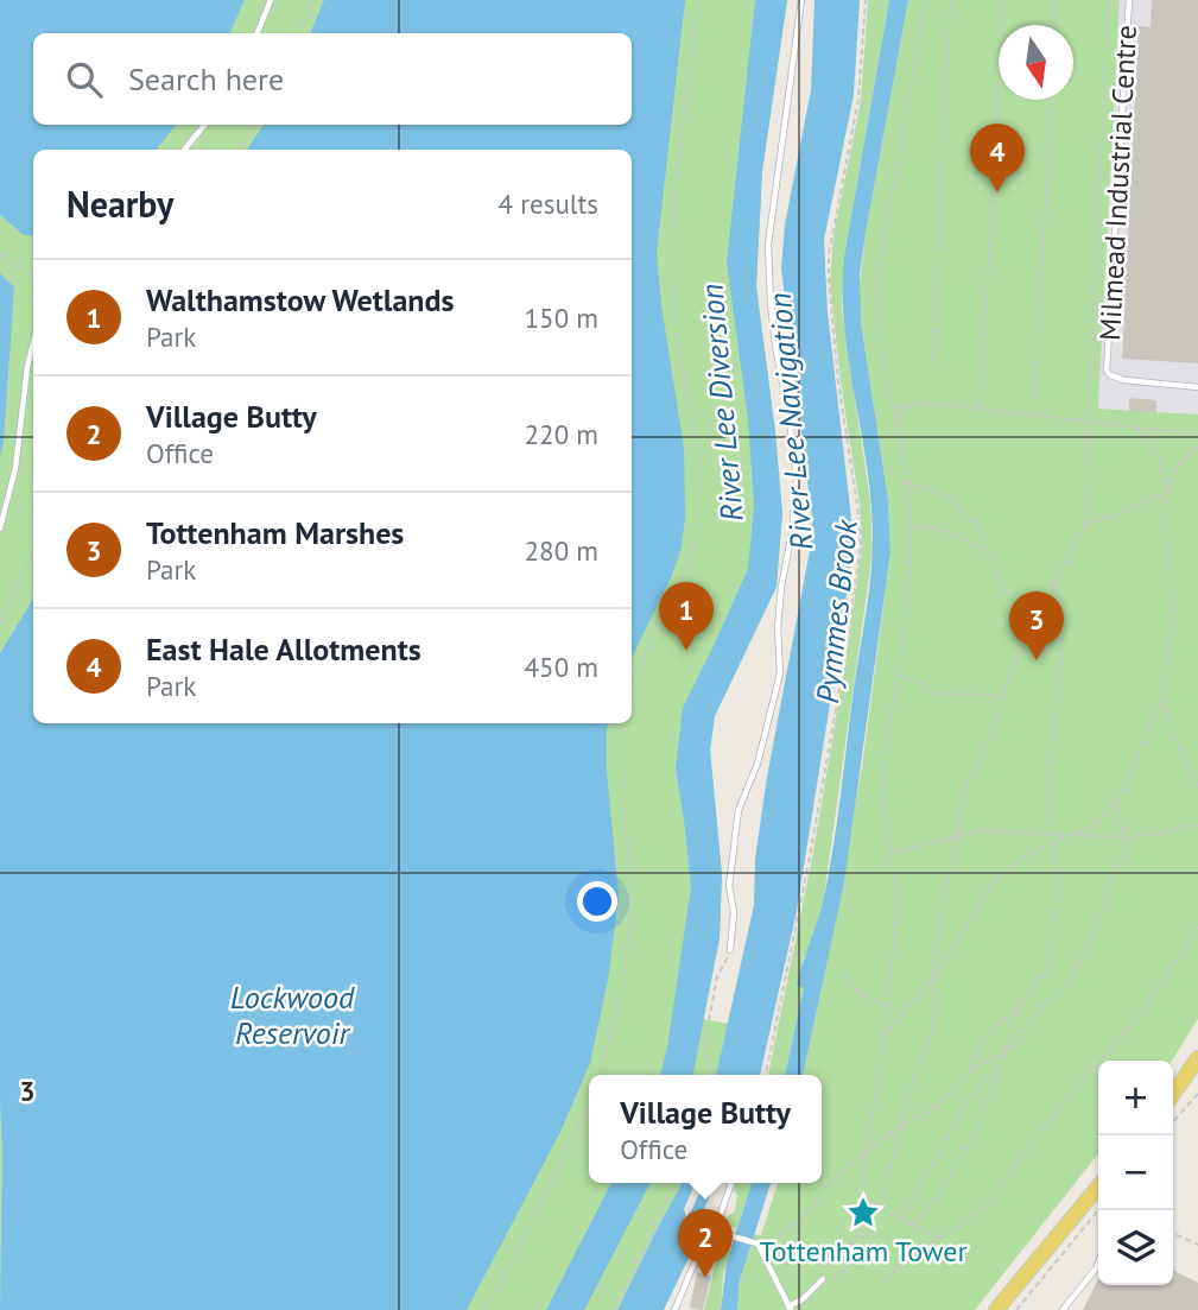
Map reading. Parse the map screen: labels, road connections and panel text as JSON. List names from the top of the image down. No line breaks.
{"streets":{"lane":["Milmead Industrial Centre"]},"water":["River Lee Diversion","River Lee Navigation","Pymmes Brook","Lockwood Reservoir"],"places":{"place":["Tottenham Tower"]},"north":"bottom","page":{"search":"Search here","pins":["4","1","3","2"],"heading":["Nearby","4 results"],"list":[{"mark":"1","name":"Walthamstow Wetlands","note":"Park","value":"150 m"},{"mark":"2","name":"Village Butty","note":"Office","value":"220 m"},{"mark":"3","name":"Tottenham Marshes","note":"Park","value":"280 m"},{"mark":"4","name":"East Hale Allotments","note":"Park","value":"450 m"}],"map_buttons":["+","−"],"popup":["Village Butty","Office"]},"grid":{"rows":["3"]}}
